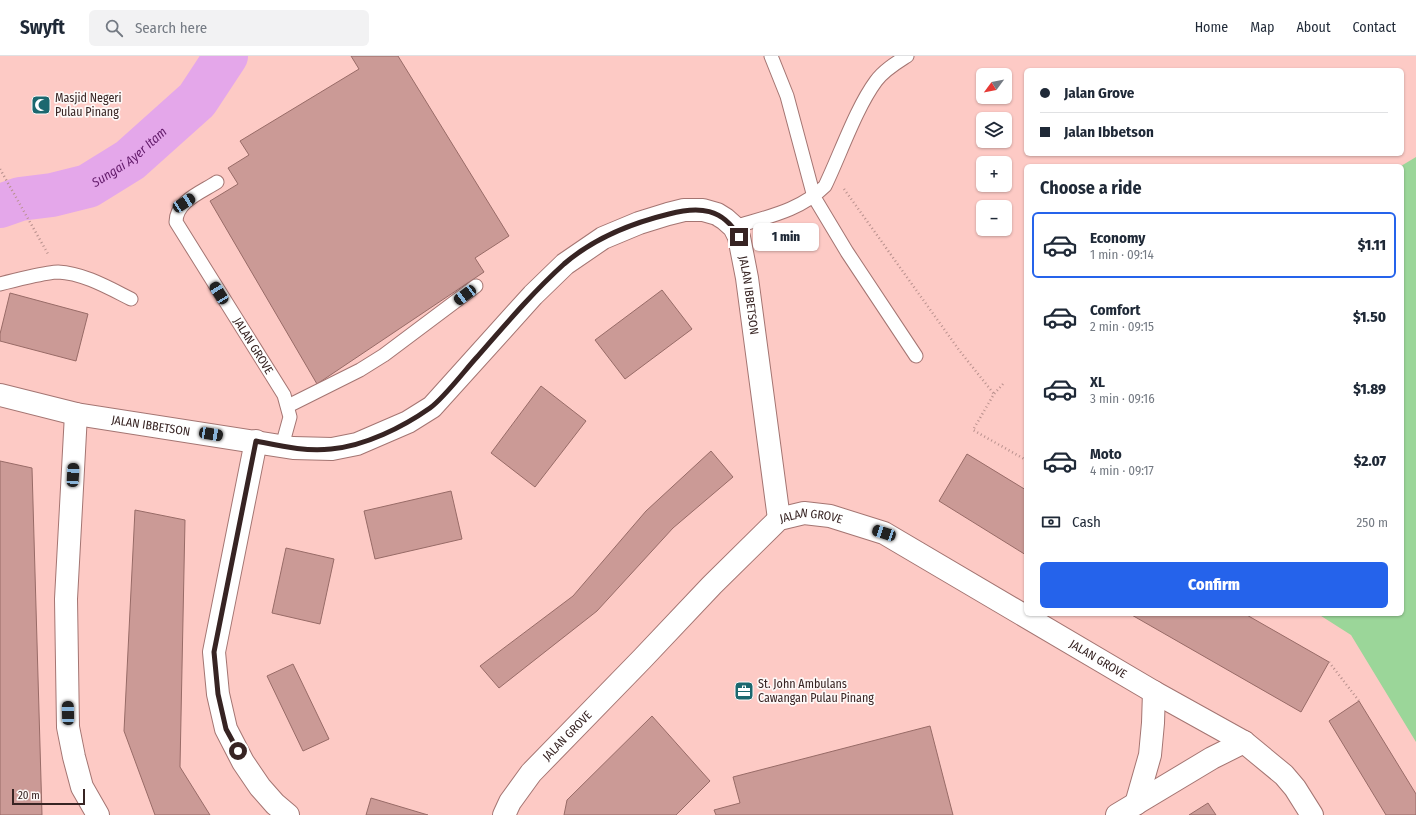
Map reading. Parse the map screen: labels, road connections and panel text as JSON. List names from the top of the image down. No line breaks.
{"streets":{"street":["JALAN IBBETSON","JALAN GROVE"]},"crossings":[["JALAN IBBETSON","JALAN GROVE"]],"water":["Sungai Ayer Itam"],"places":{"mosque":["Masjid Negeri Pulau Pinang"],"office":["St. John Ambulans Cawangan Pulau Pinang"]},"scale_bar":"20 m","north":"bottom left","page":{"header":"Swyft","search":"Search here","nav":["Home","Map","About","Contact"],"map_buttons":["+","−"],"banner":["Jalan Grove","Jalan Ibbetson"],"heading":"Choose a ride","list":[{"name":"Economy","note":"1 min · 09:14","value":"$1.11"},{"name":"Comfort","note":"2 min · 09:15","value":"$1.50"},{"name":"XL","note":"3 min · 09:16","value":"$1.89"},{"name":"Moto","note":"4 min · 09:17","value":"$2.07"}],"bubble":"1 min","pay":["Cash","250 m"],"buttons":"Confirm","scale":"20 m"}}
